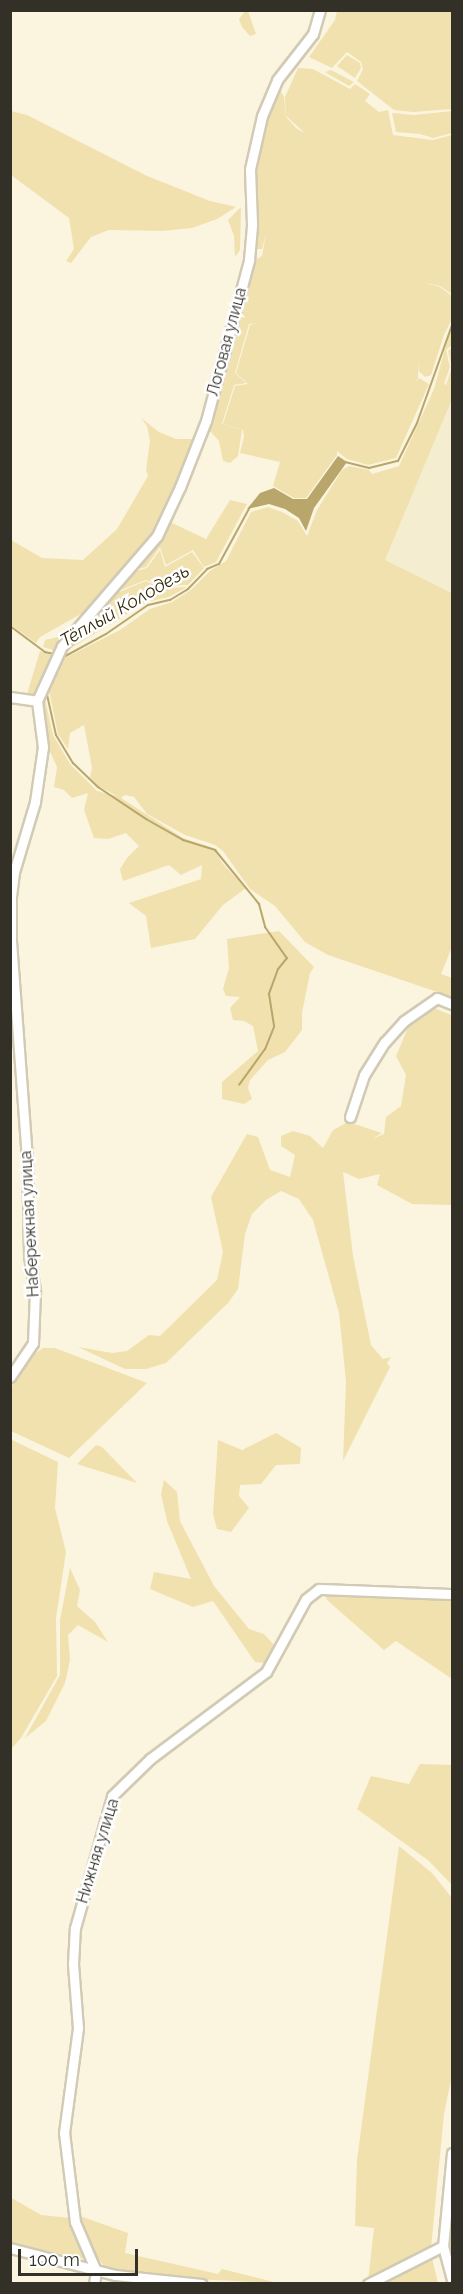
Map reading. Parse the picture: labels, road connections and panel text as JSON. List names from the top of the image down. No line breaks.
{"streets":{"street":["Логовая улица","Набережная улица","Нижняя улица"]},"crossings":[["Логовая улица","Набережная улица"]],"water":["Тёплый Колодезь"],"scale_bar":"100 m"}
